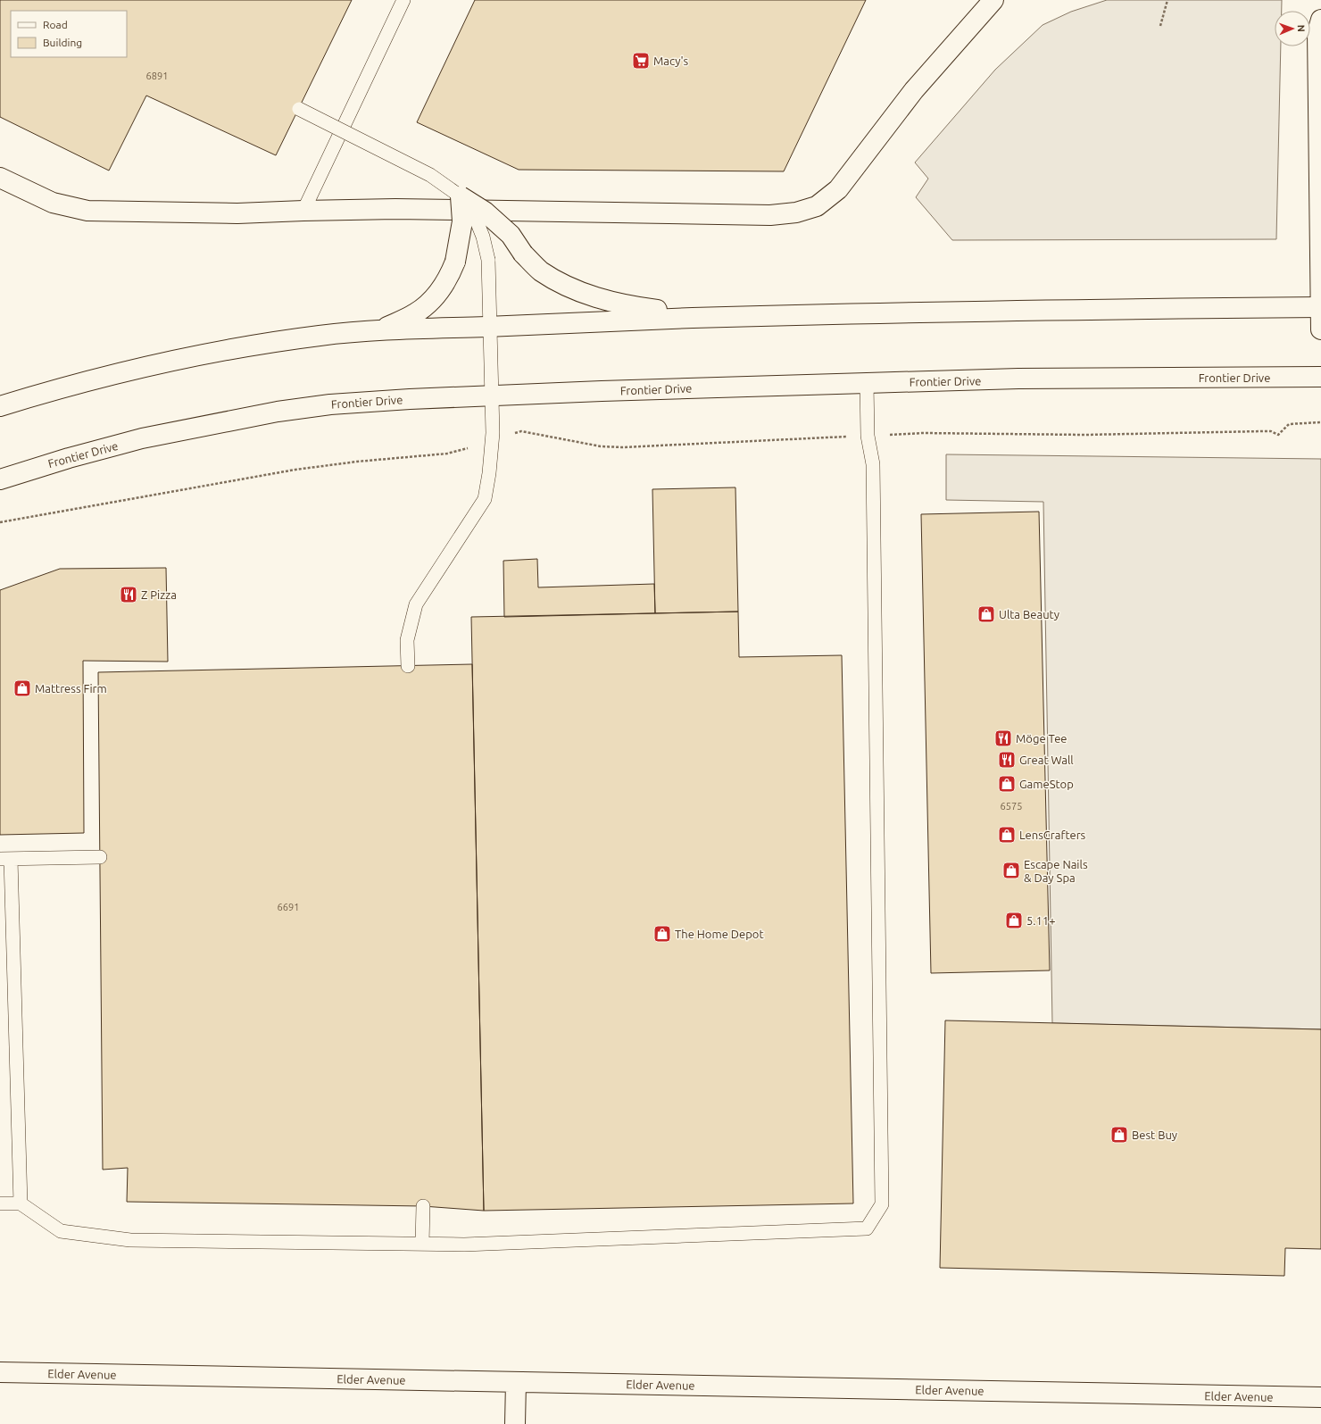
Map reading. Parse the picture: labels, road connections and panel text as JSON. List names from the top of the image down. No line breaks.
{"streets":{"main road":["Frontier Drive","Elder Avenue"]},"places":{"supermarket":["Macy's"],"restaurant":["Z Pizza","Möge Tee","Great Wall"],"shop":["Ulta Beauty","Mattress Firm","GameStop","LensCrafters","Escape Nails & Day Spa","5.11+","The Home Depot","Best Buy"]},"house_numbers":["6891","6575","6691"],"legend":["Road","Building"],"north":"right"}
